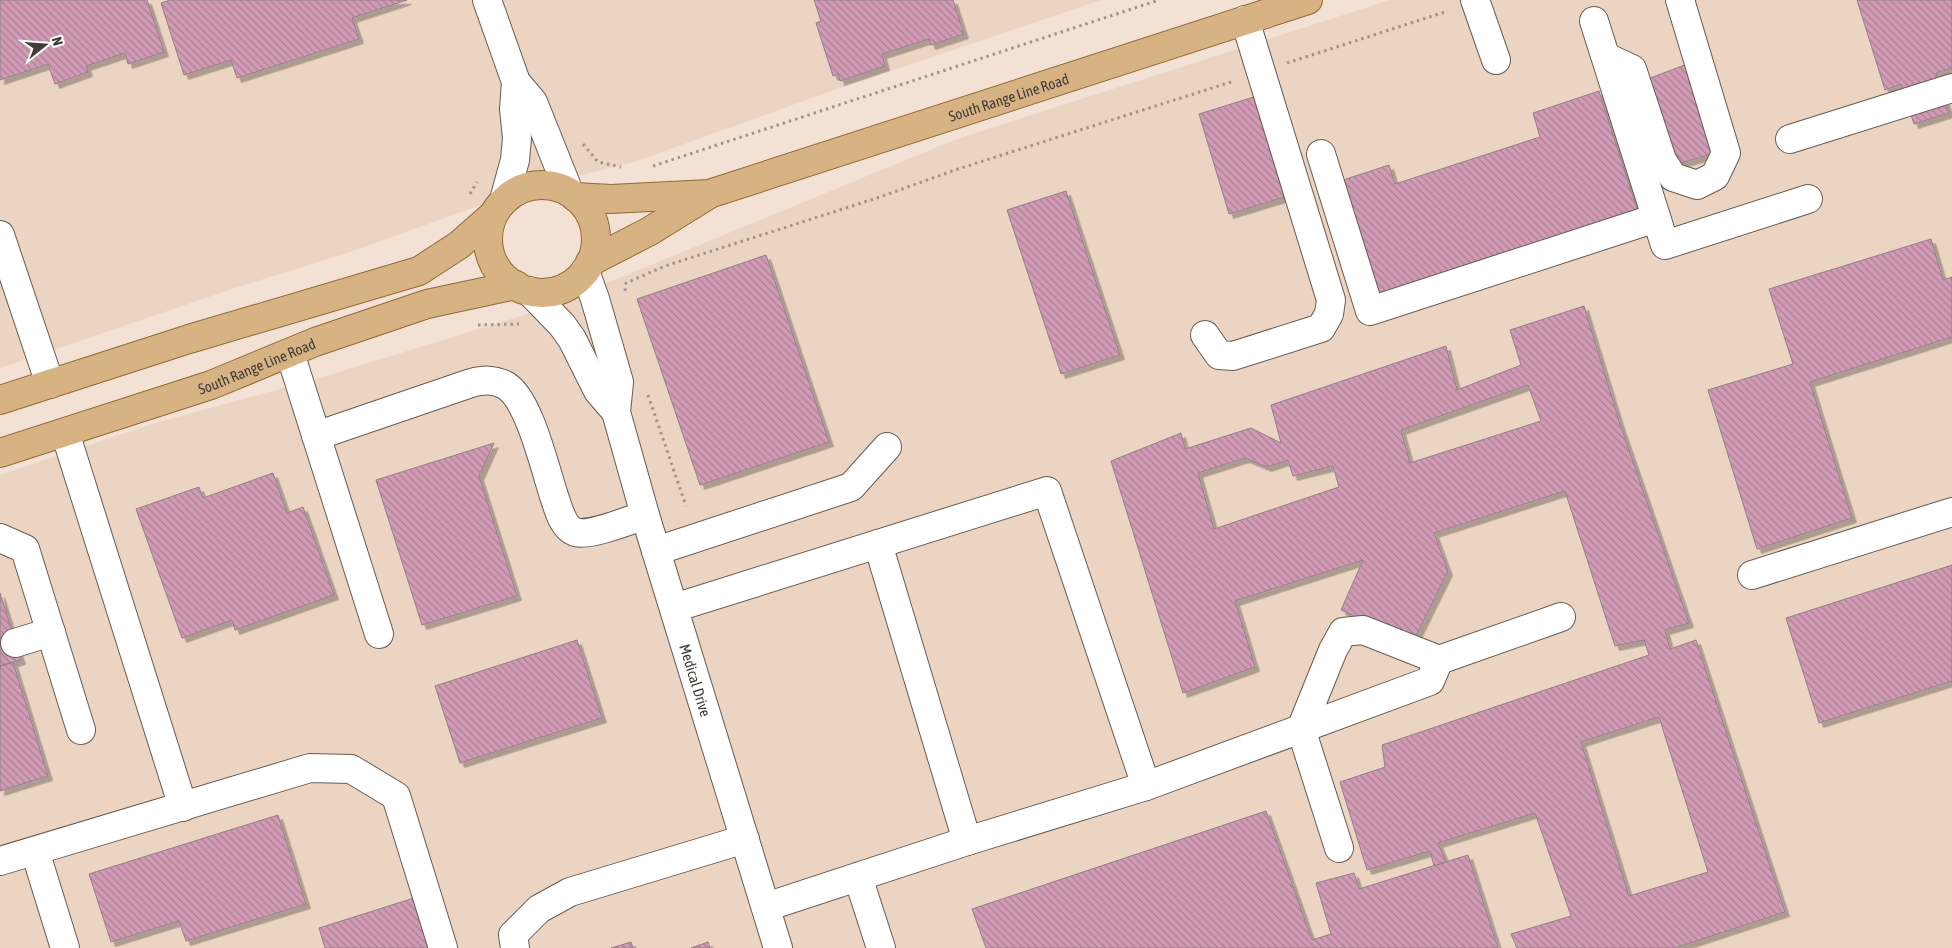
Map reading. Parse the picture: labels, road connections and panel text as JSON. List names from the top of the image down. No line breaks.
{"streets":{"main road":["South Range Line Road"],"street":["Medical Drive"]},"crossings":[["South Range Line Road","Medical Drive"]],"north":"right"}
